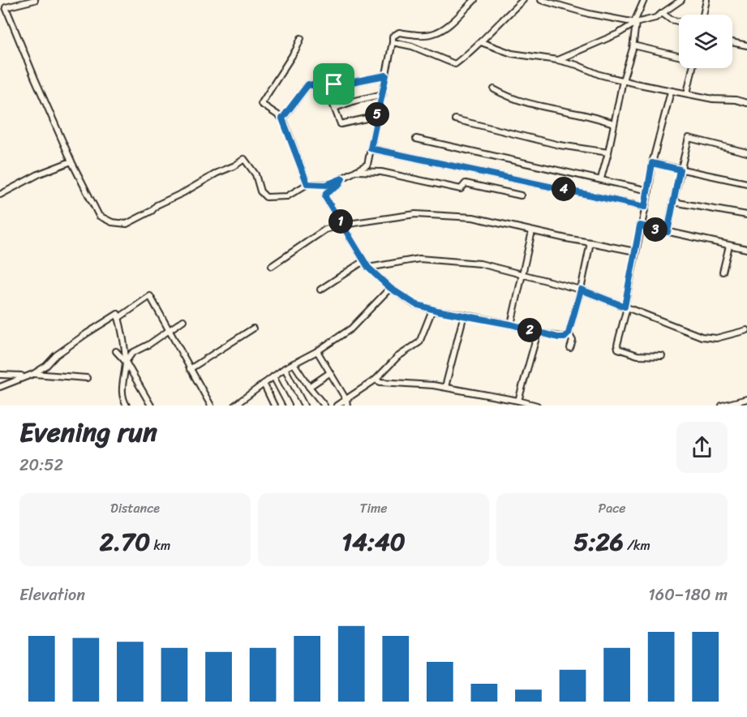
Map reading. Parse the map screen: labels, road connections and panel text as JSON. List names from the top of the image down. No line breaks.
{"page":{"pins":["5","4","1","3","2"],"heading":["Evening run","20:52"],"stats":[["Distance","2.70 km"],["Time","14:40"],["Pace","5:26 /km"]],"chart":["Elevation","160–180 m"]}}
